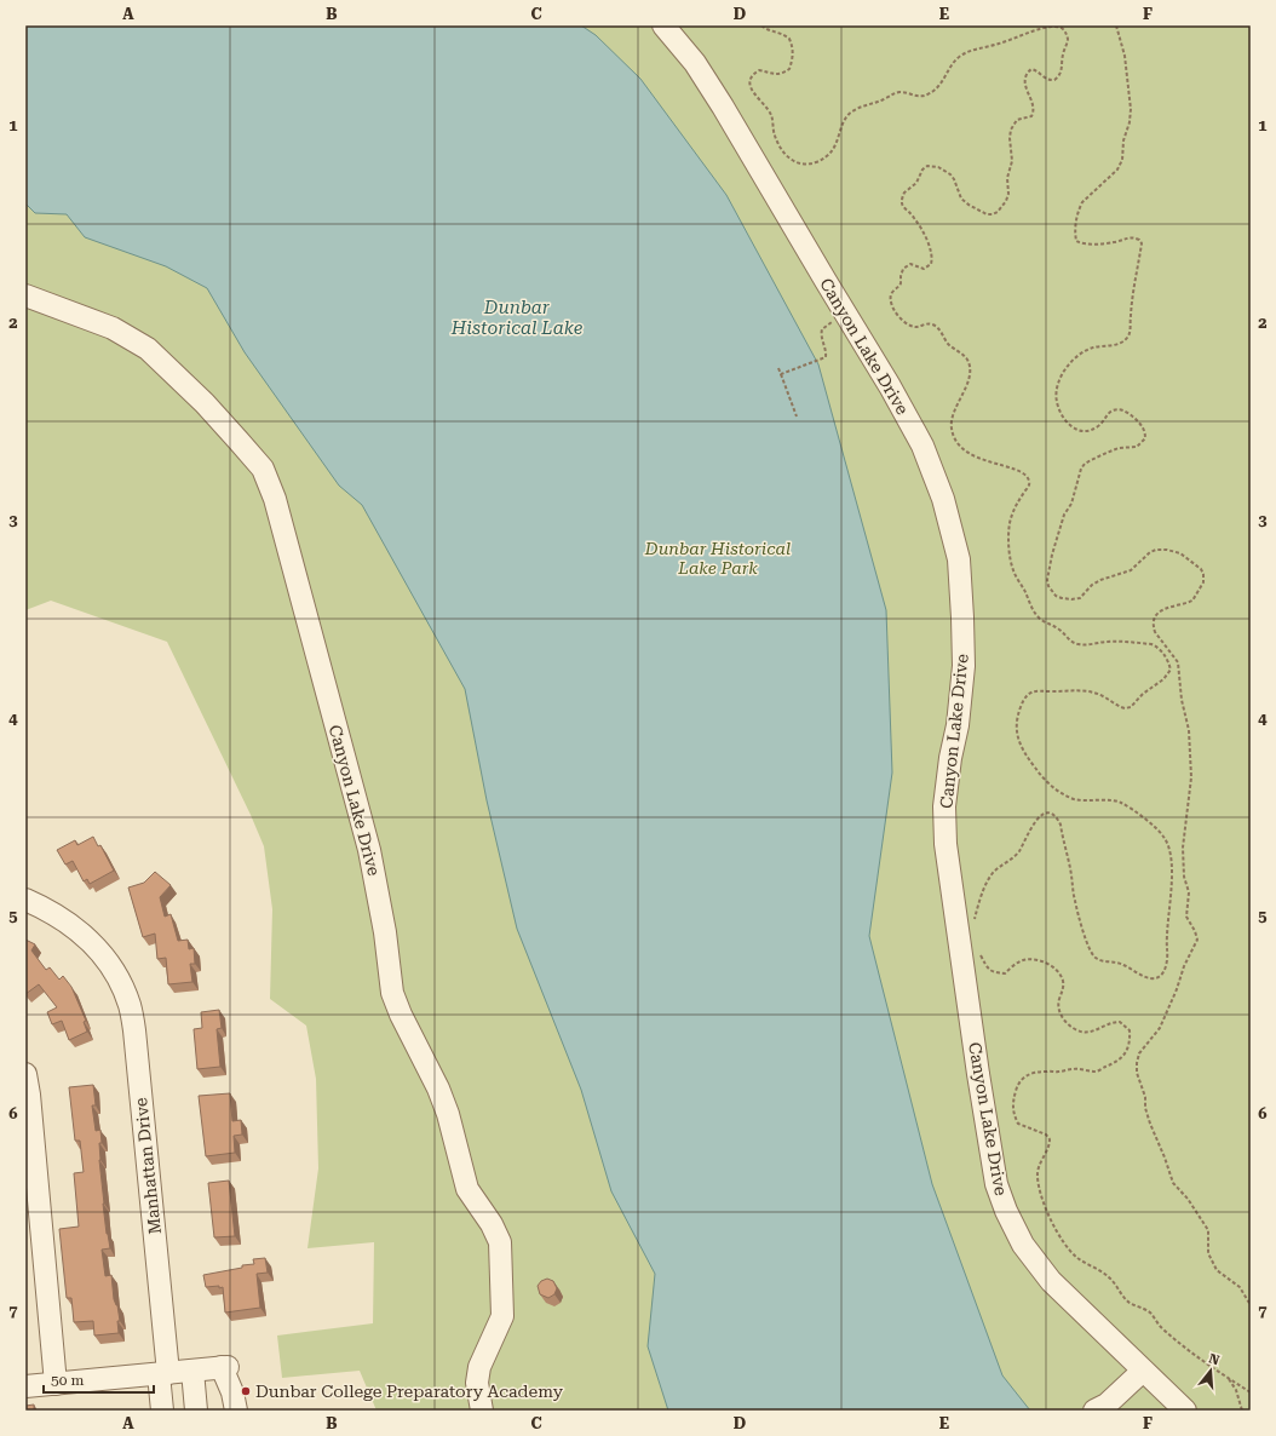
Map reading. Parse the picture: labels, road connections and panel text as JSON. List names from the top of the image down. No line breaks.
{"streets":{"street":["Canyon Lake Drive","Manhattan Drive"]},"water":["Dunbar Historical Lake"],"parks":["Dunbar Historical Lake Park"],"places":["Dunbar College Preparatory Academy"],"scale_bar":"50 m","north":"top","grid":{"columns":["A","B","C","D","E","F"],"rows":["1","2","3","4","5","6","7"]}}
